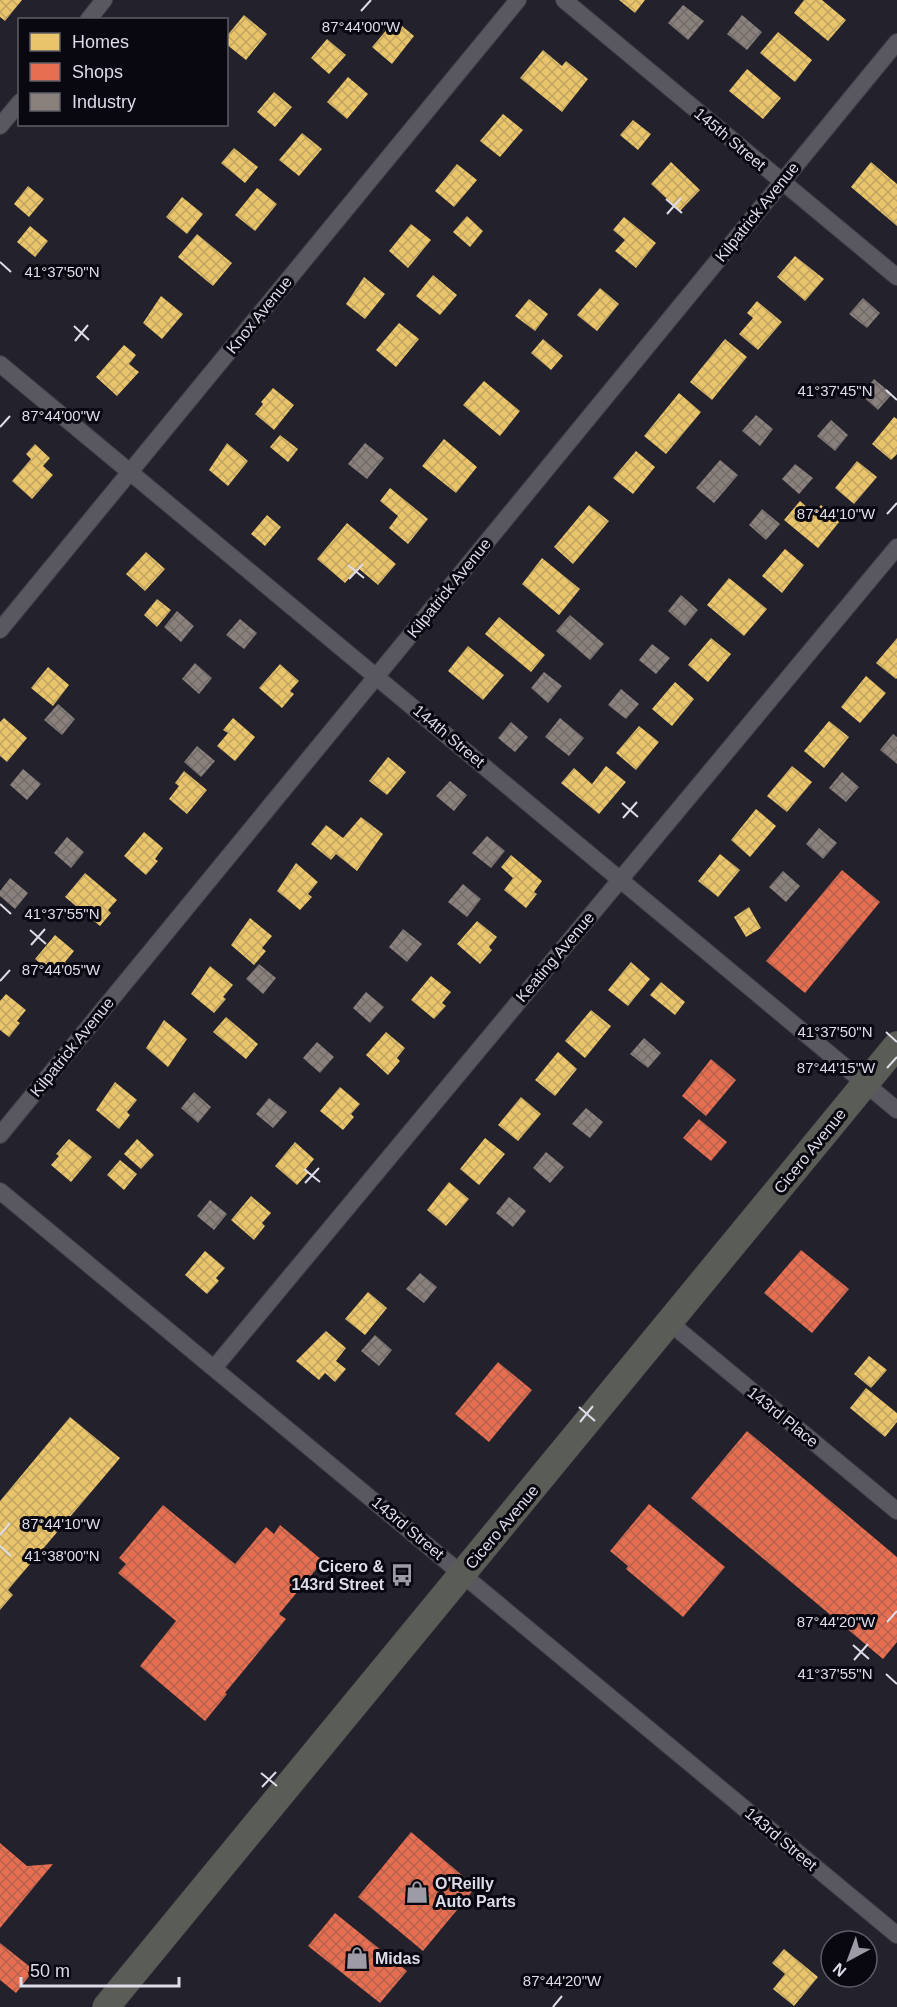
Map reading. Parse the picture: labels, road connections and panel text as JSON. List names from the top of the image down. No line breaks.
{"streets":{"main road":["Cicero Avenue"],"street":["145th Street","Kilpatrick Avenue","Knox Avenue","144th Street","Keating Avenue","143rd Place","143rd Street"]},"crossings":[["145th Street","Kilpatrick Avenue"],["Kilpatrick Avenue","144th Street"],["Knox Avenue","144th Street"],["144th Street","Keating Avenue"],["144th Street","Cicero Avenue"],["Keating Avenue","143rd Street"],["Cicero Avenue","143rd Place"],["Cicero Avenue","143rd Street"]],"places":{"bus stop":["Cicero & 143rd Street"],"shop":["O'Reilly Auto Parts","Midas"]},"legend":["Homes","Shops","Industry"],"scale_bar":"50 m","north":"bottom left","coordinates":["87°44'00\"W","41°37'50\"N","41°37'45\"N","87°44'10\"W","41°37'55\"N","87°44'05\"W","87°44'15\"W","41°38'00\"N","87°44'20\"W"]}
